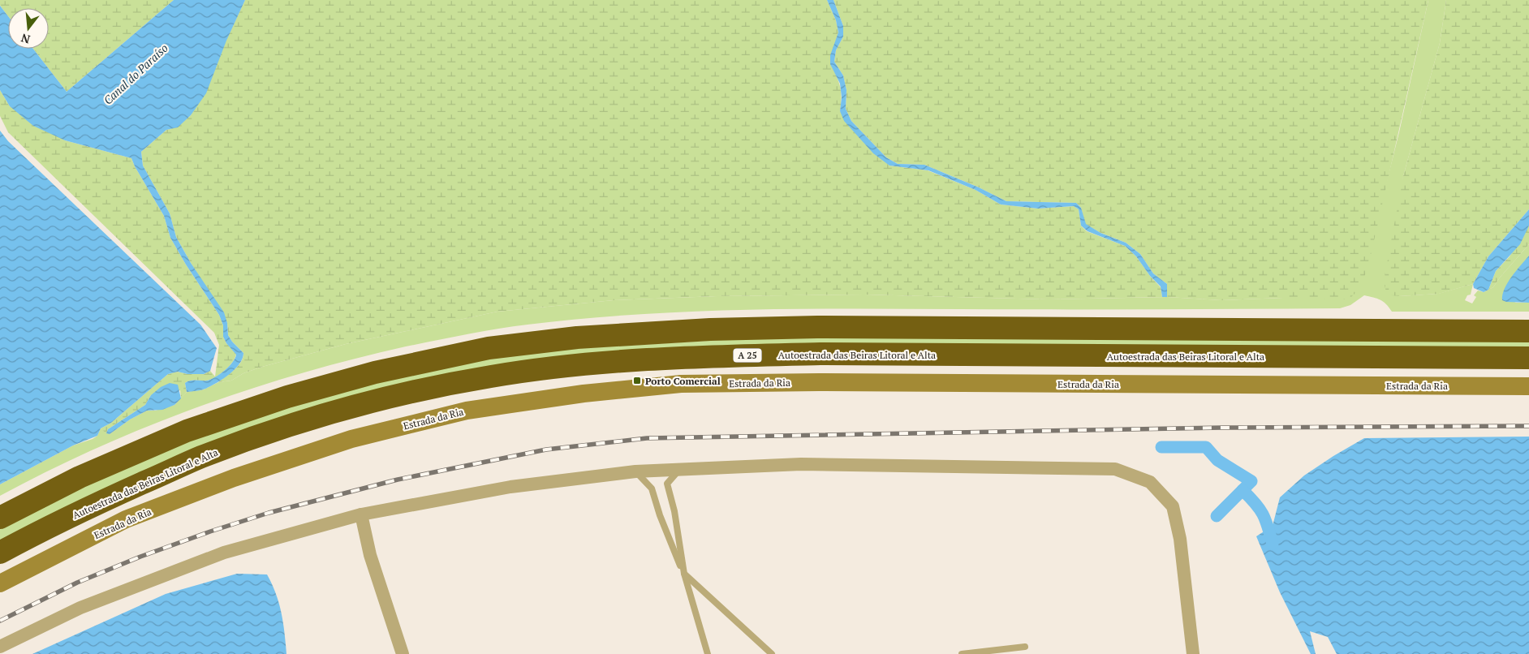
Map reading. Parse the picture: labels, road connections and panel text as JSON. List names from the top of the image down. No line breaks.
{"streets":{"highway":["Autoestrada das Beiras Litoral e Alta","A 25"],"street":["Estrada da Ria"]},"water":["Canal do Paraíso"],"places":{"transit":["Porto Comercial"]},"north":"bottom"}
